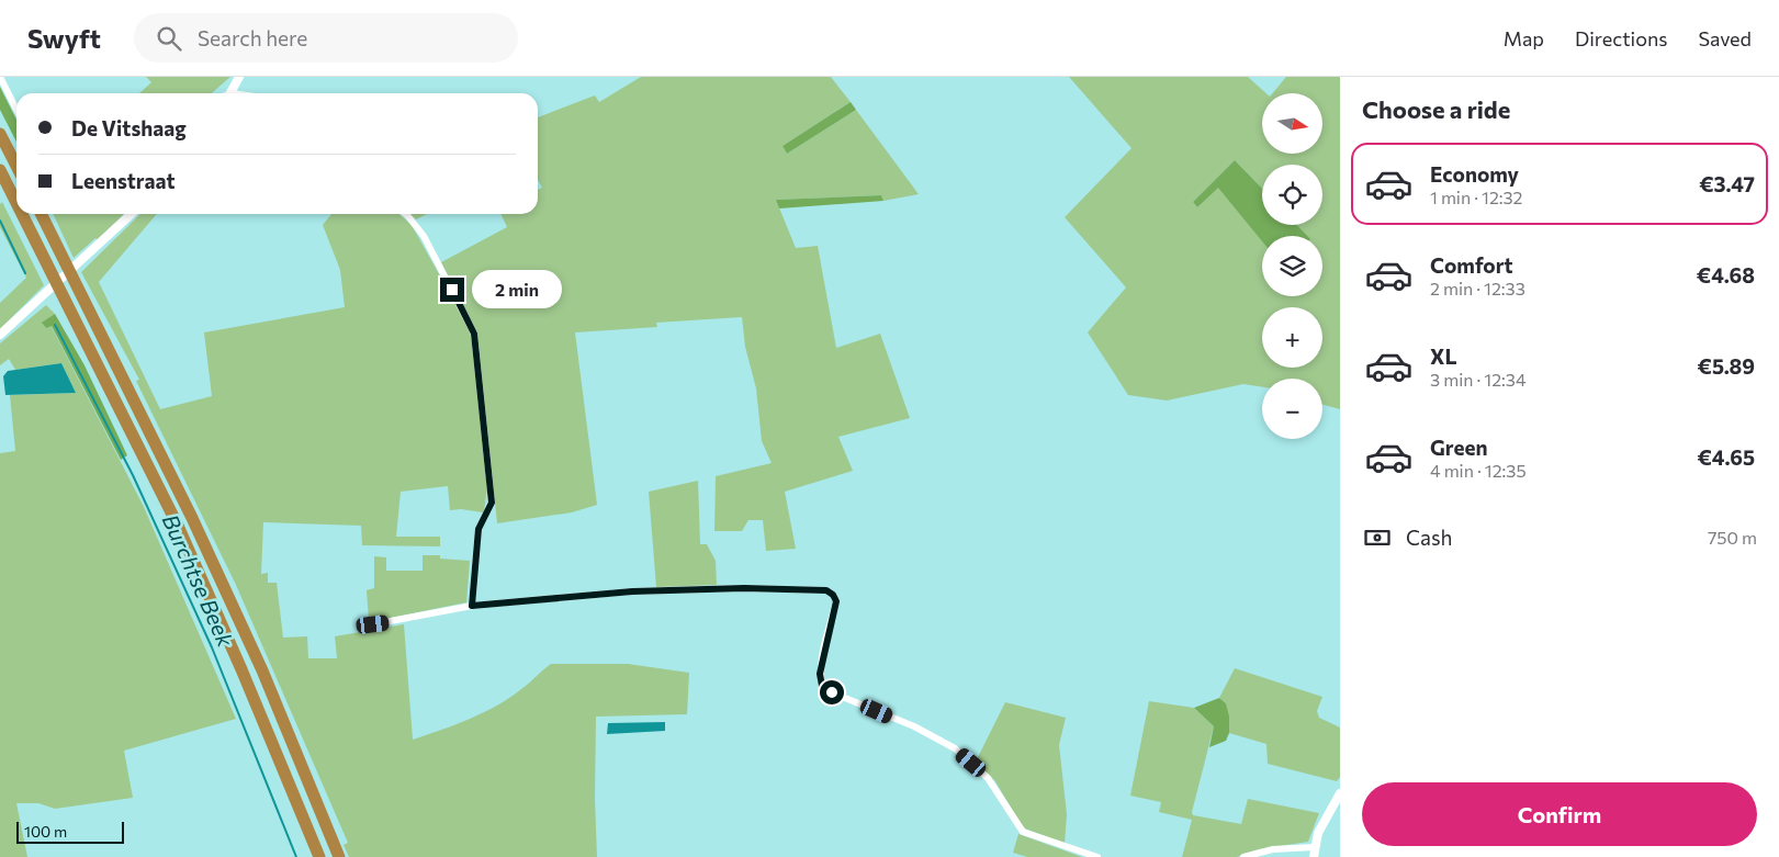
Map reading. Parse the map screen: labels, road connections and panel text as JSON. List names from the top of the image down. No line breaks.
{"water":["Burchtse Beek"],"scale_bar":"100 m","north":"right","page":{"header":"Swyft","search":"Search here","nav":["Map","Directions","Saved"],"heading":"Choose a ride","map_buttons":["+","−"],"banner":["De Vitshaag","Leenstraat"],"list":[{"name":"Economy","note":"1 min · 12:32","value":"€3.47"},{"name":"Comfort","note":"2 min · 12:33","value":"€4.68"},{"name":"XL","note":"3 min · 12:34","value":"€5.89"},{"name":"Green","note":"4 min · 12:35","value":"€4.65"}],"bubble":"2 min","pay":["Cash","750 m"],"buttons":"Confirm","scale":"100 m"}}
